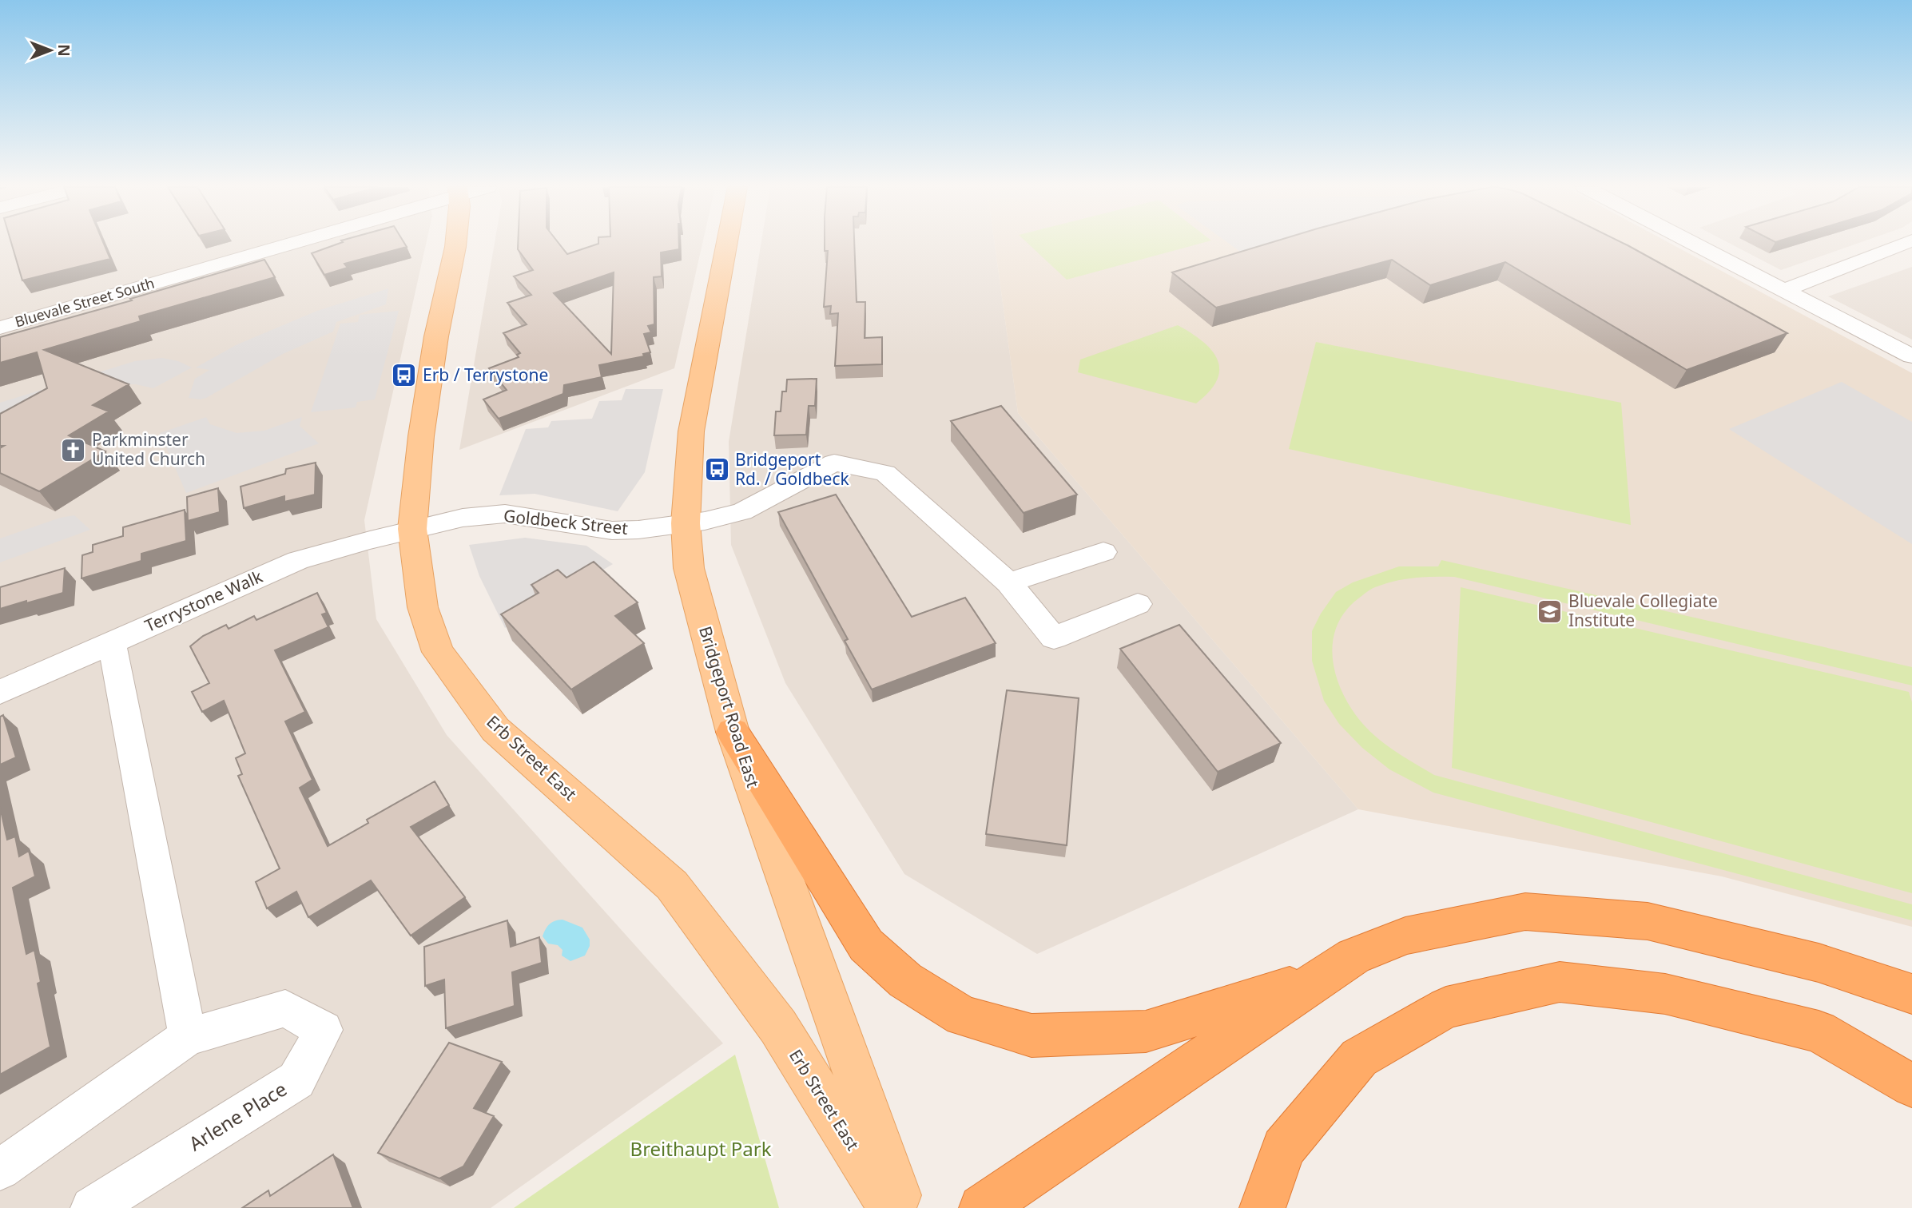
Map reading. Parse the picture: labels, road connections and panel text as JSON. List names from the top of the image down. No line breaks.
{"streets":{"main road":["Bridgeport Road East","Erb Street East"],"street":["Bluevale Street South","Goldbeck Street","Terrystone Walk","Arlene Place"]},"crossings":[["Goldbeck Street","Terrystone Walk"],["Goldbeck Street","Bridgeport Road East"],["Goldbeck Street","Erb Street East"],["Terrystone Walk","Erb Street East"]],"parks":["Breithaupt Park"],"places":{"bus stop":["Erb / Terrystone","Bridgeport Rd. / Goldbeck"],"church":["Parkminster United Church"],"school or university":["Bluevale Collegiate Institute"]},"north":"right"}
